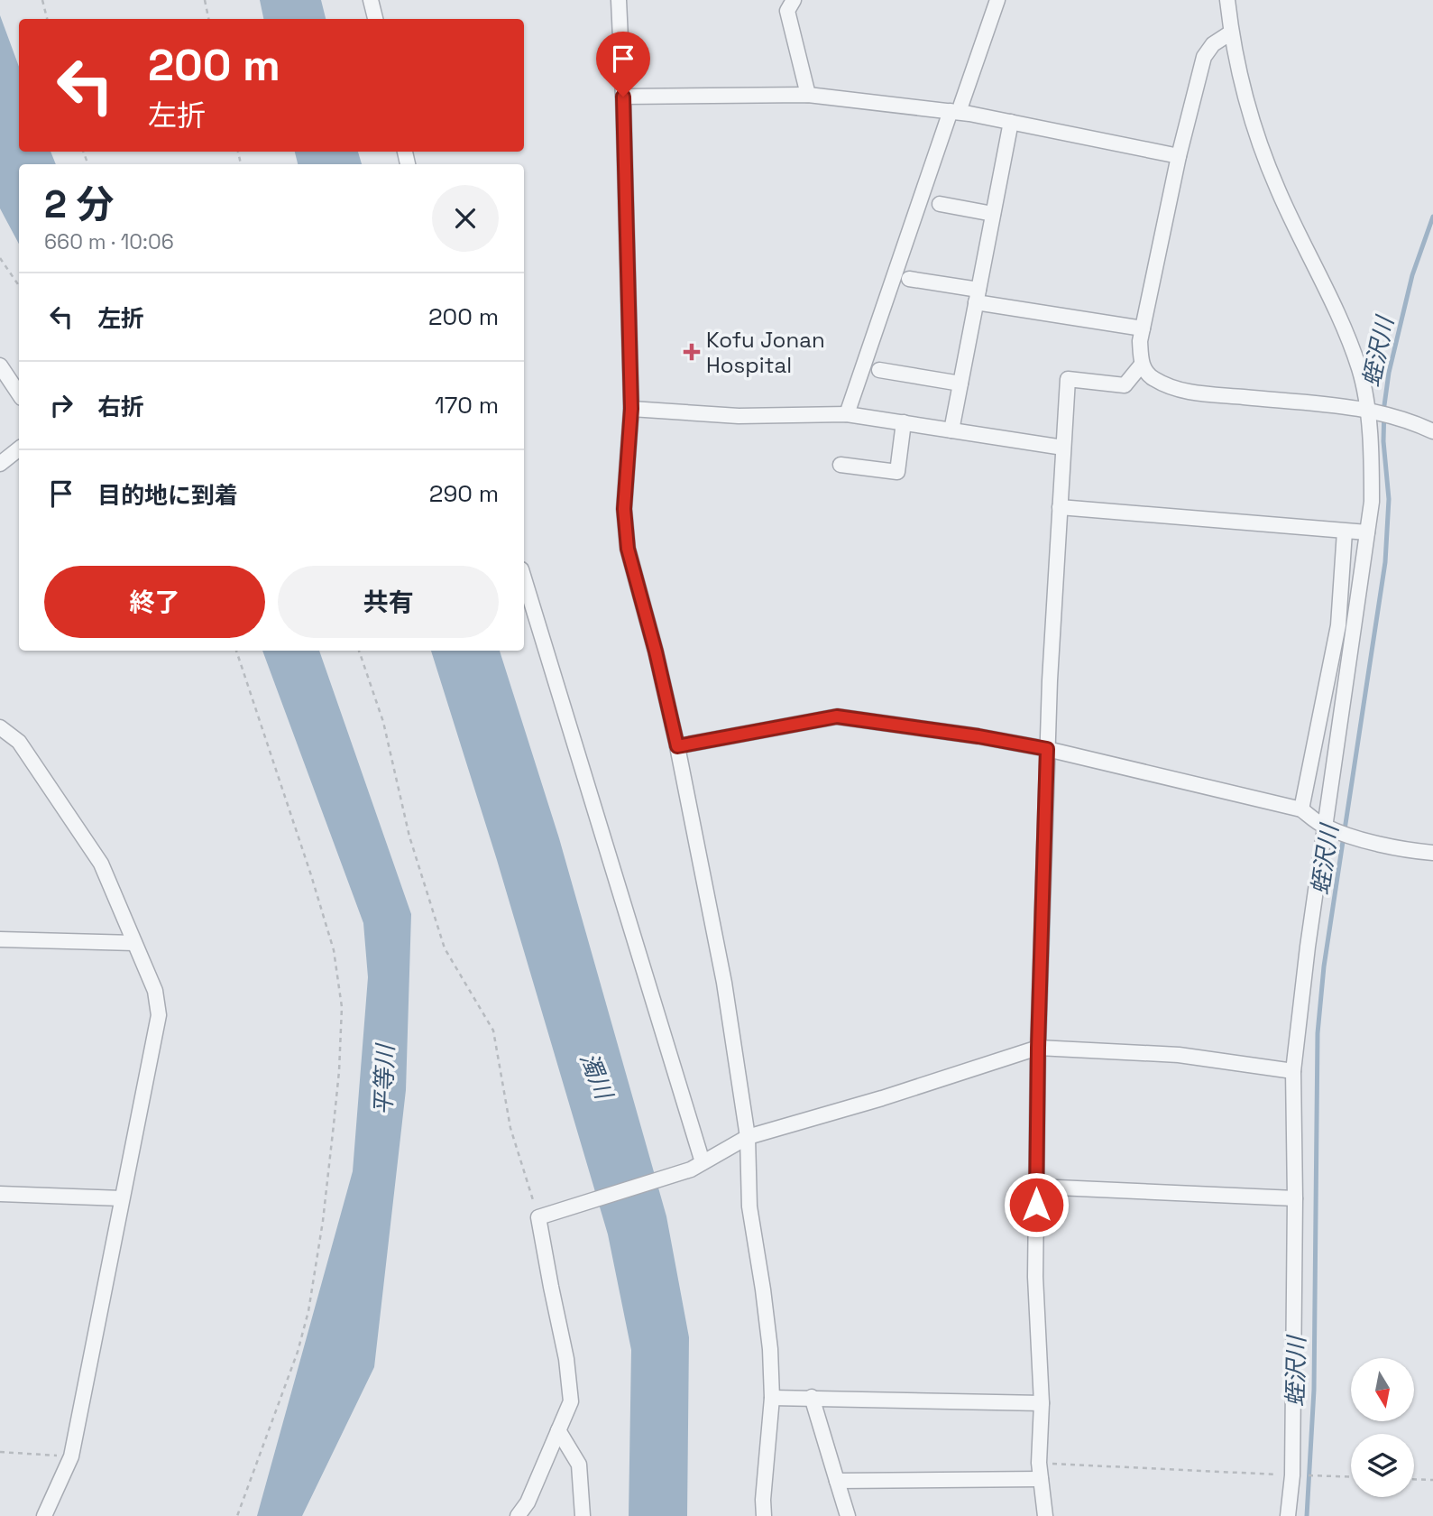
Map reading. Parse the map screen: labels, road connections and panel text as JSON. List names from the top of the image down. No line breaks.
{"water":["蛭沢川","濁川","平等川"],"places":{"health":["Kofu Jonan Hospital"]},"north":"bottom","page":{"turn":["200 m","左折"],"heading":["2 分","660 m · 10:06"],"list":[{"name":"左折","value":"200 m"},{"name":"右折","value":"170 m"},{"name":"目的地に到着","value":"290 m"}],"buttons":["終了","共有"]}}
